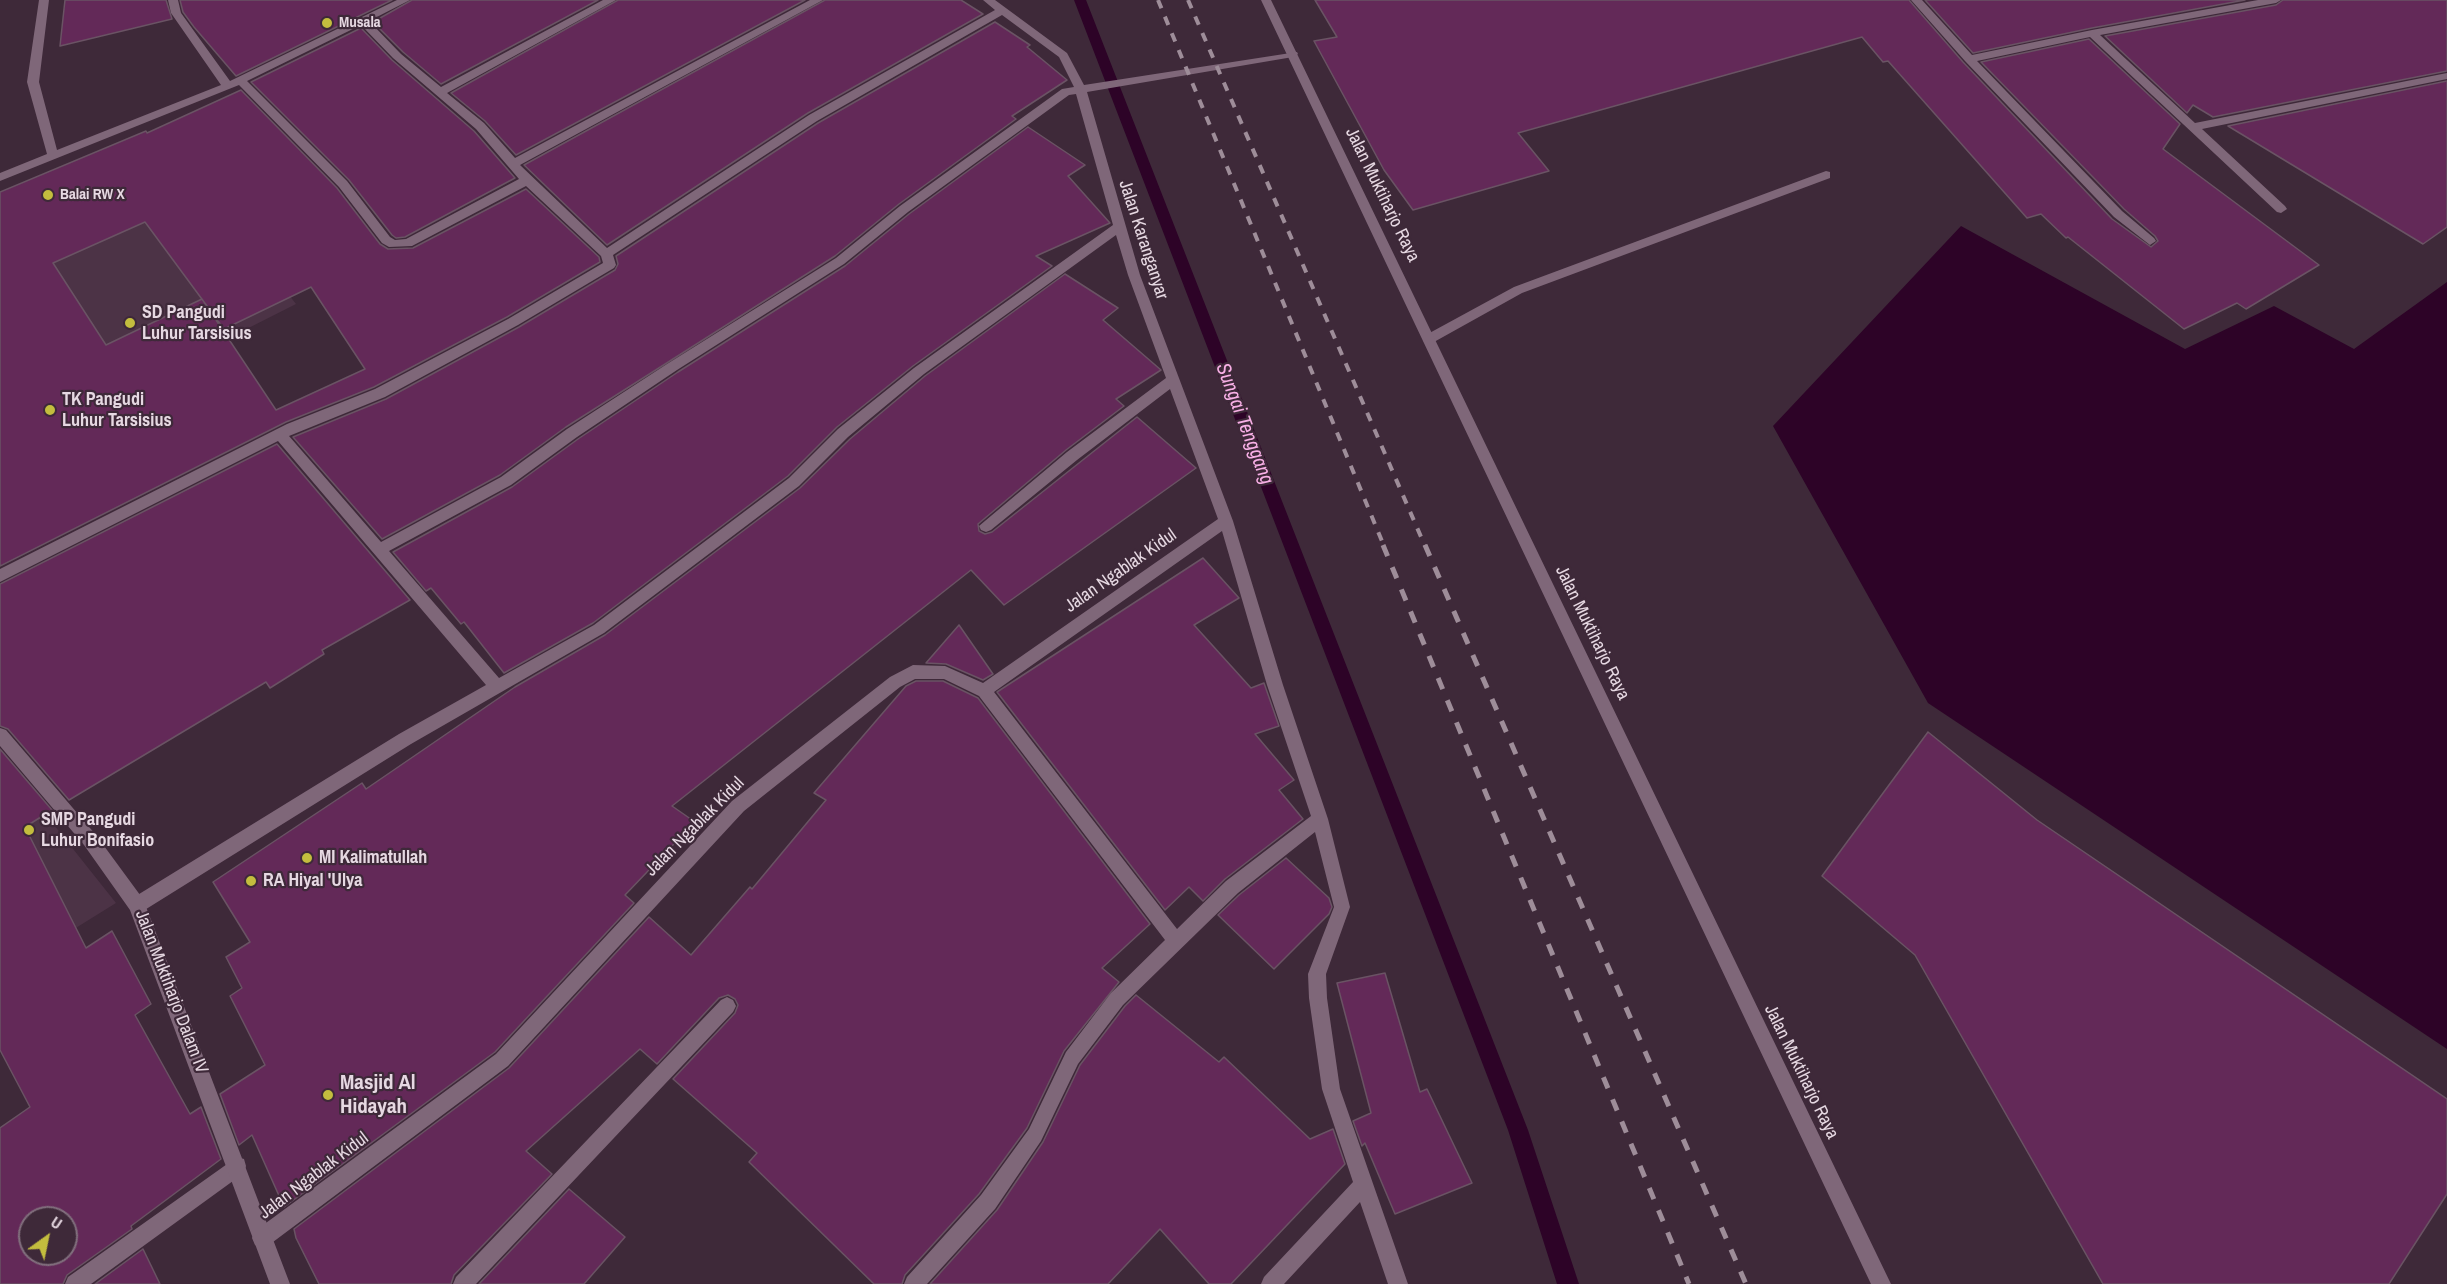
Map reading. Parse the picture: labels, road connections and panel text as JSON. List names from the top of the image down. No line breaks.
{"streets":{"street":["Jalan Muktiharjo Raya","Jalan Karanganyar","Jalan Ngablak Kidul","Jalan Muktiharjo Dalam IV"]},"crossings":[["Jalan Karanganyar","Jalan Ngablak Kidul"],["Jalan Ngablak Kidul","Jalan Muktiharjo Dalam IV"]],"water":["Sungai Tenggang"],"places":["Musala","Balai RW X","SD Pangudi Luhur Tarsisius","TK Pangudi Luhur Tarsisius","SMP Pangudi Luhur Bonifasio","MI Kalimatullah","RA Hiyal 'Ulya","Masjid Al Hidayah"],"north":"top right"}
